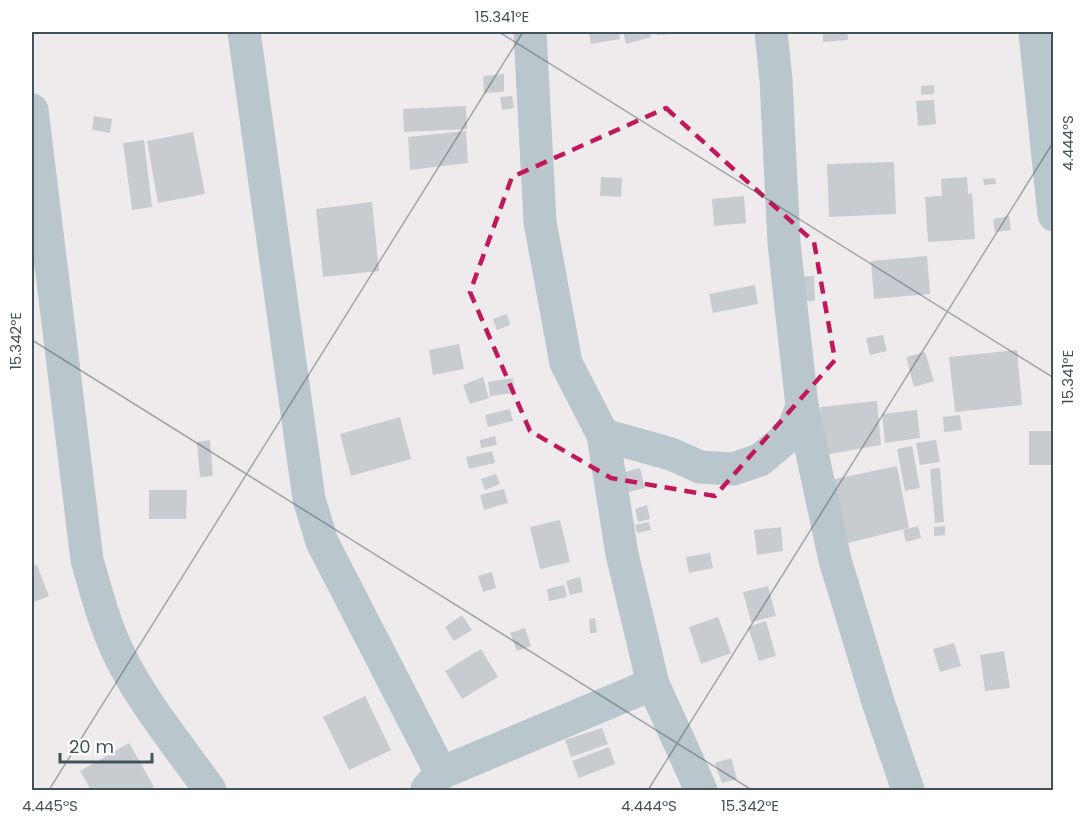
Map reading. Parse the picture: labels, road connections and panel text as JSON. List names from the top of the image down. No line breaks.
{"scale_bar":"20 m","coordinates":["15.341°E","4.444°S","15.342°E","4.445°S"]}
